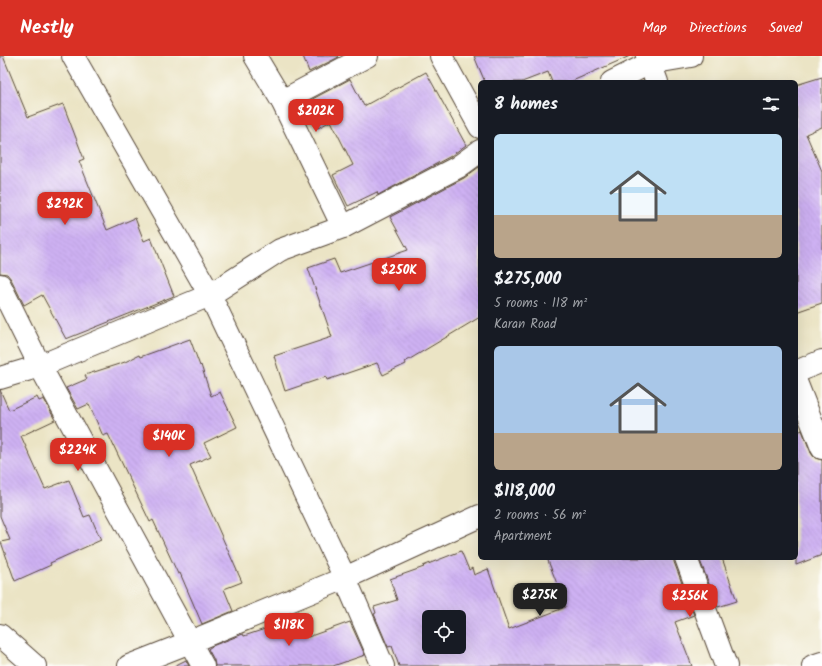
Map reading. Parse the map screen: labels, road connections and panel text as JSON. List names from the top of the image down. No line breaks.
{"page":{"header":"Nestly","nav":["Map","Directions","Saved"],"heading":"8 homes","price":["$202K","$292K","$250K","$140K","$224K","$275K","$256K","$118K"],"list":[{"name":"$275,000","note":"5 rooms · 118 m² · Karan Road"},{"name":"$118,000","note":"2 rooms · 56 m² · Apartment"}]}}
